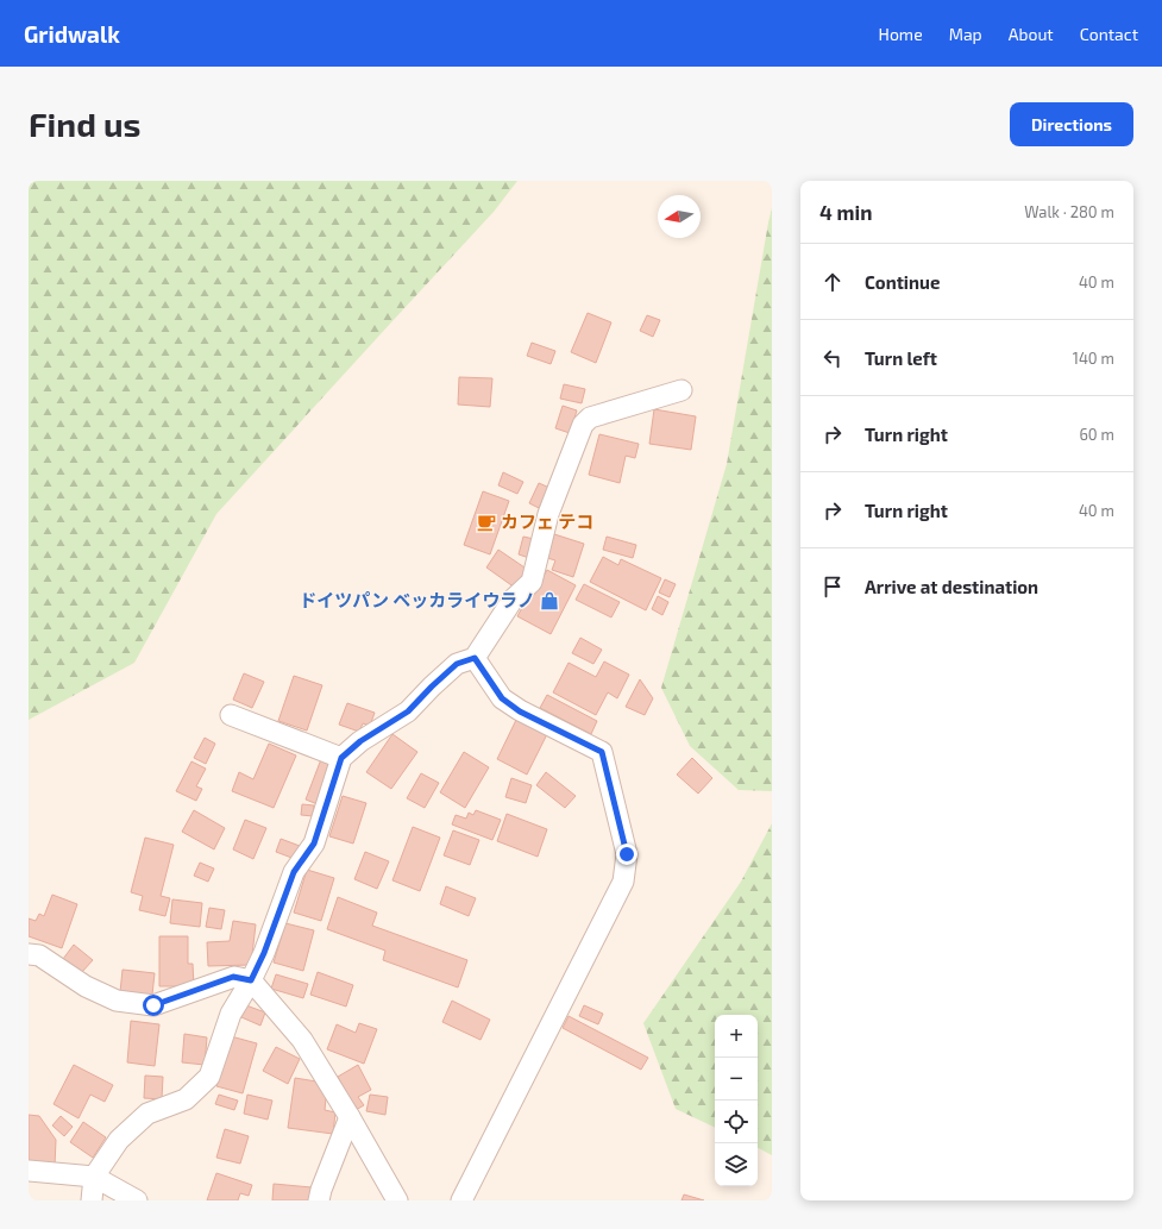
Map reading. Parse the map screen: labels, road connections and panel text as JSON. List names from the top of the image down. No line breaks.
{"places":{"cafe":["カフェ テコ"],"shop":["ドイツパン ベッカライウラノ"]},"north":"left","page":{"header":"Gridwalk","nav":["Home","Map","About","Contact"],"buttons":"Directions","title":"Find us","heading":["4 min","Walk · 280 m"],"list":[["Continue","40 m"],["Turn left","140 m"],["Turn right","60 m"],["Turn right","40 m"],"Arrive at destination"],"map_buttons":["+","−"]}}
